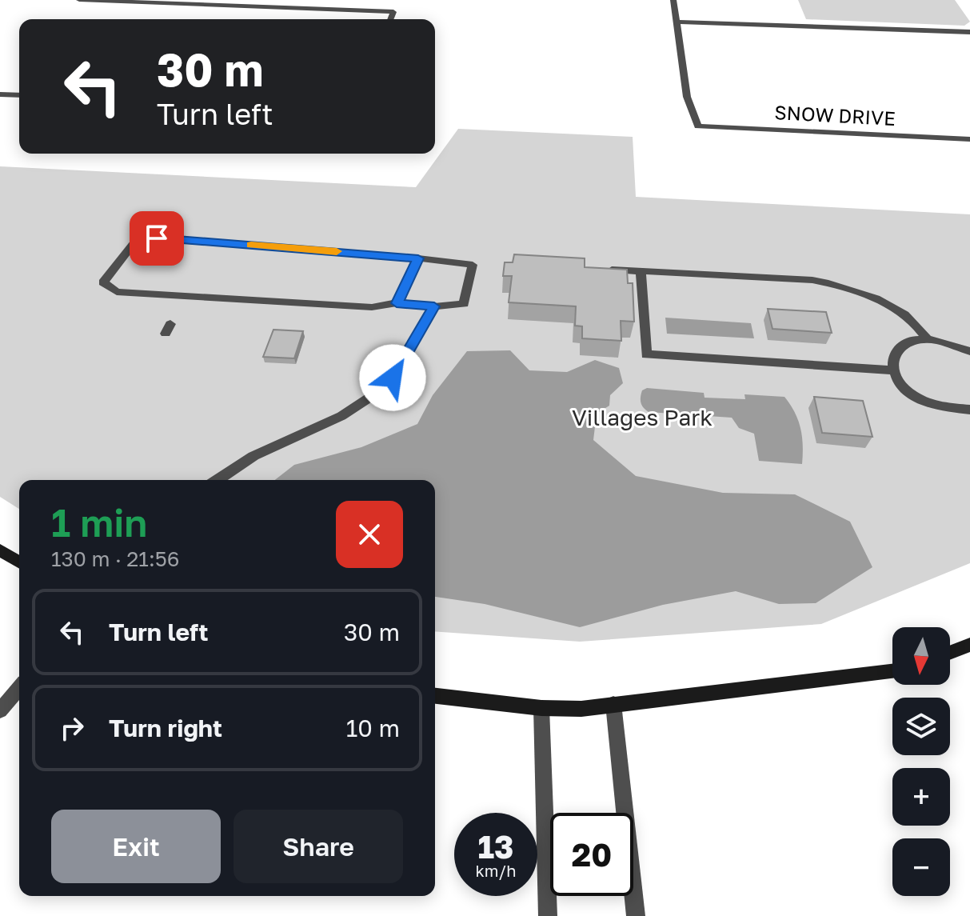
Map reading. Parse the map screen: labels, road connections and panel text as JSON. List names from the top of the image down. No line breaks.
{"streets":{"street":["SNOW DRIVE"]},"parks":["Villages Park"],"north":"bottom","page":{"turn":["30 m","Turn left"],"heading":["1 min","130 m · 21:56"],"list":[{"name":"Turn left","value":"30 m"},{"name":"Turn right","value":"10 m"}],"map_buttons":["+","−"],"buttons":["Exit","Share"],"speed":"13 km/h","limit":"20"}}
